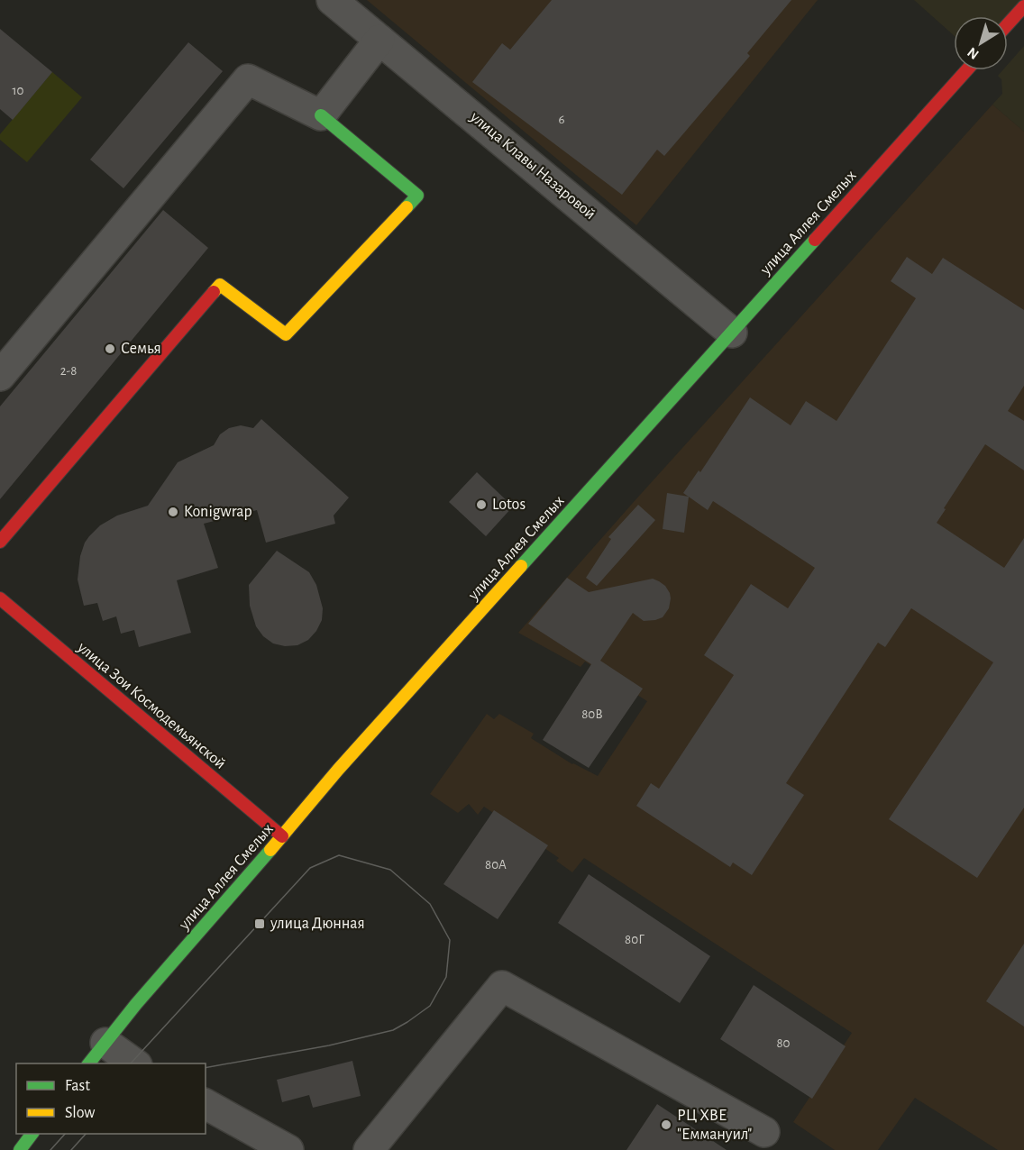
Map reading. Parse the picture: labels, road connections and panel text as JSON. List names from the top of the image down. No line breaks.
{"streets":{"main road":["улица Аллея Смелых","улица Зои Космодемьянской"],"street":["улица Клавы Назаровой"]},"crossings":[["улица Клавы Назаровой","улица Аллея Смелых"],["улица Аллея Смелых","улица Зои Космодемьянской"]],"places":{"other":["Семья","Lotos","Konigwrap","РЦ ХВЕ \"Еммануил\""],"transit":["улица Дюнная"]},"house_numbers":["10","6","2-8","80В","80А","80Г","80"],"legend":["Fast","Slow"],"north":"bottom left"}
